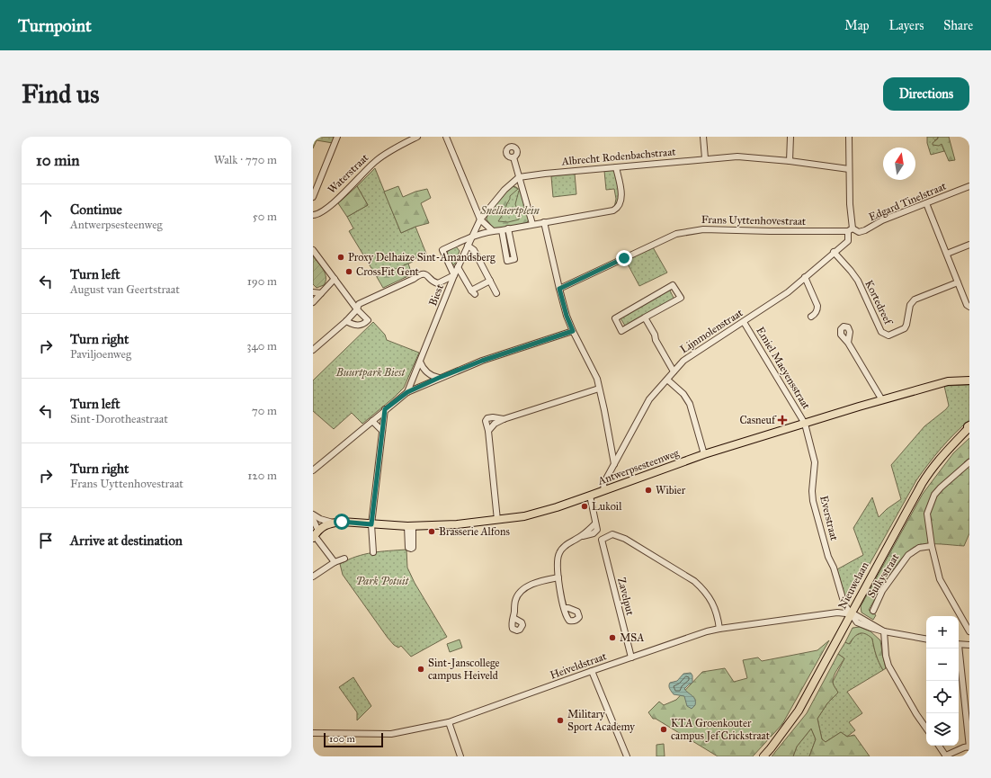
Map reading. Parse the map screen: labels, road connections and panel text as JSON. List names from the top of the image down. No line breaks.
{"streets":{"main road":["Antwerpsesteenweg","Nieuwelaan"],"street":["Albrecht Rodenbachstraat","Waterstraat","Edgard Tinelstraat","Frans Uyttenhovestraat","Biest","Kortedreef","Lijnmolenstraat","Emiel Maeyensstraat","Everstraat","Sulkystraat","Zavelput","Heiveldstraat"]},"crossings":[["Albrecht Rodenbachstraat","Biest"],["Edgard Tinelstraat","Frans Uyttenhovestraat"],["Edgard Tinelstraat","Lijnmolenstraat"],["Frans Uyttenhovestraat","Lijnmolenstraat"],["Kortedreef","Lijnmolenstraat"],["Lijnmolenstraat","Emiel Maeyensstraat"],["Lijnmolenstraat","Antwerpsesteenweg"],["Emiel Maeyensstraat","Antwerpsesteenweg"],["Emiel Maeyensstraat","Everstraat"],["Antwerpsesteenweg","Everstraat"],["Everstraat","Nieuwelaan"],["Everstraat","Heiveldstraat"],["Nieuwelaan","Heiveldstraat"],["Zavelput","Heiveldstraat"]],"parks":["Snellaertplein","Buurtpark Biest","Park Potuit"],"places":{"other":["Proxy Delhaize Sint-Amandsberg","CrossFit Gent","Wibier","Lukoil","Brasserie Alfons","MSA","Sint-Janscollege campus Heiveld","Military Sport Academy","KTA Groenkouter campus Jef Crickstraat"],"health":["Casneuf"]},"scale_bar":"100 m","north":"top","page":{"header":"Turnpoint","nav":["Map","Layers","Share"],"buttons":"Directions","title":"Find us","heading":["10 min","Walk · 770 m"],"list":[["Continue","Antwerpsesteenweg","50 m"],["Turn left","August van Geertstraat","190 m"],["Turn right","Paviljoenweg","340 m"],["Turn left","Sint-Dorotheastraat","70 m"],["Turn right","Frans Uyttenhovestraat","120 m"],"Arrive at destination"],"map_buttons":["+","−"],"scale":"100 m"}}
